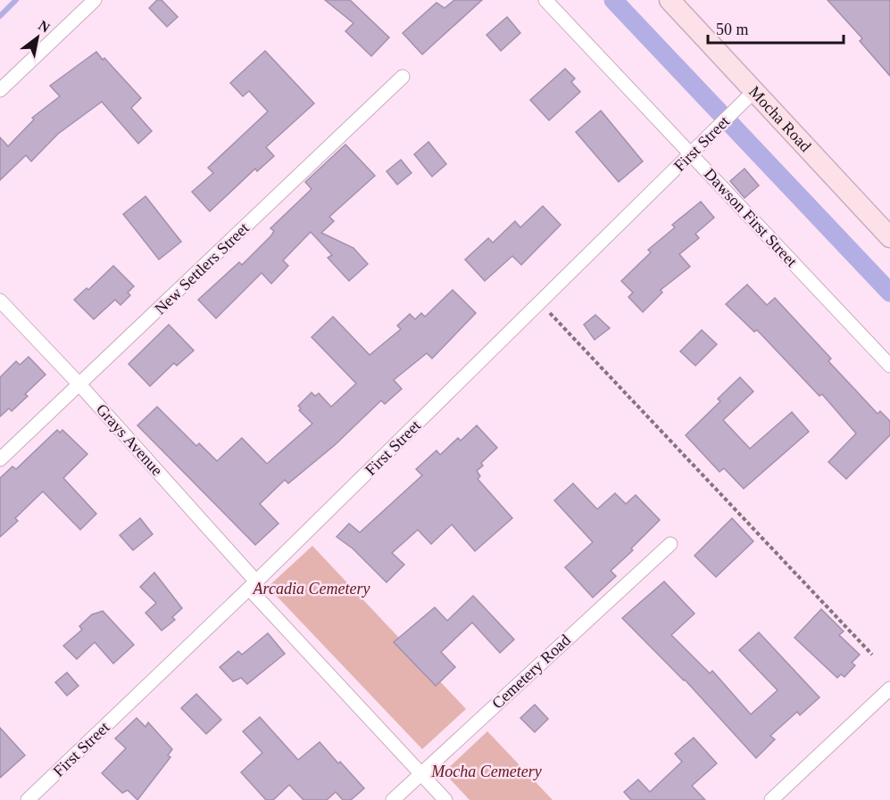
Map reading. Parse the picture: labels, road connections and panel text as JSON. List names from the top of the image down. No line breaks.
{"streets":{"street":["Mocha Road","First Street","Dawson First Street","New Settlers Street","Grays Avenue","Cemetery Road"]},"crossings":[["Mocha Road","First Street"],["First Street","Dawson First Street"],["First Street","Grays Avenue"],["New Settlers Street","Grays Avenue"],["Grays Avenue","Cemetery Road"]],"parks":["Arcadia Cemetery","Mocha Cemetery"],"scale_bar":"50 m","north":"top right"}
